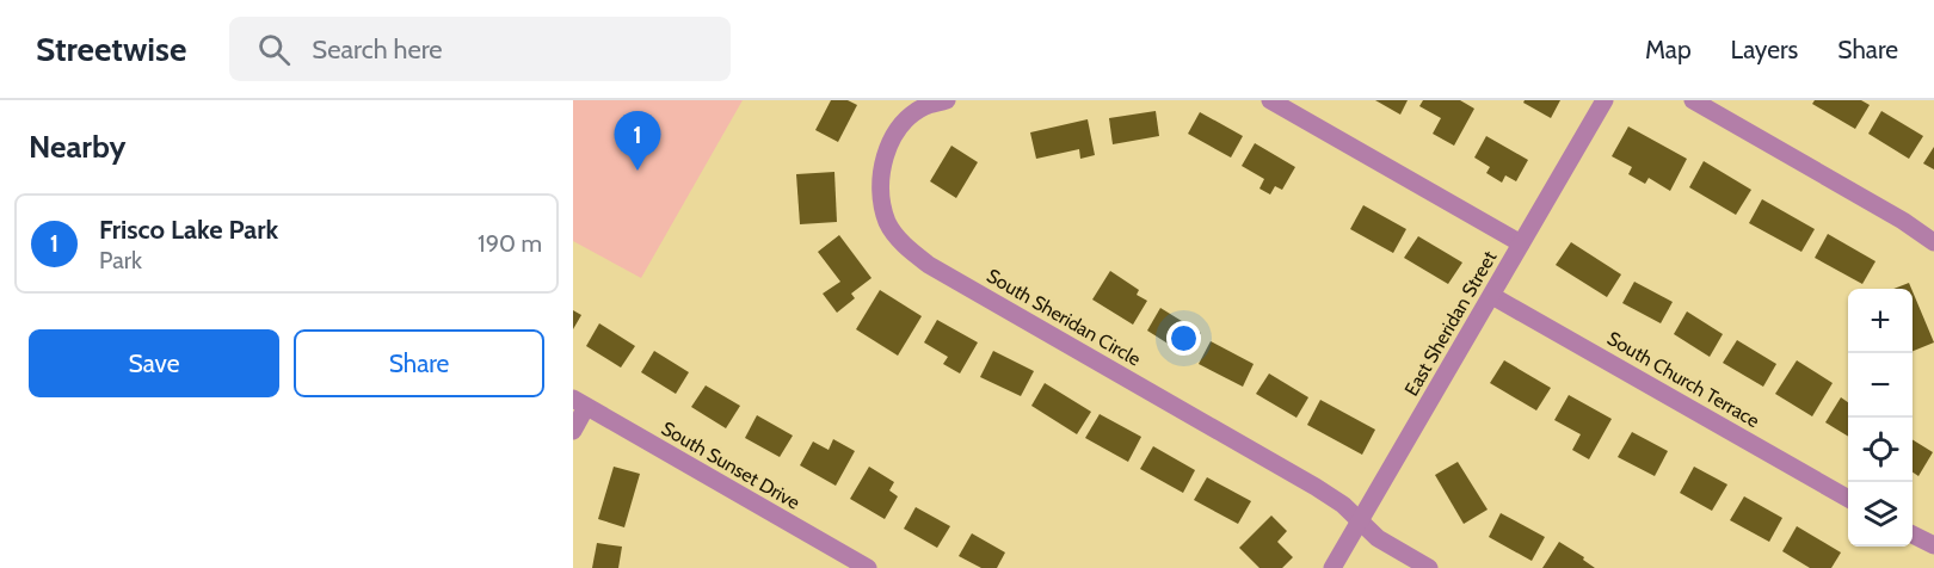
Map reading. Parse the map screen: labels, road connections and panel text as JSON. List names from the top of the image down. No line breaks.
{"streets":{"street":["South Sheridan Circle","East Sheridan Street","South Church Terrace","South Sunset Drive"]},"crossings":[["South Sheridan Circle","East Sheridan Street"],["East Sheridan Street","South Church Terrace"]],"page":{"header":"Streetwise","search":"Search here","nav":["Map","Layers","Share"],"heading":"Nearby","pins":"1","list":[{"mark":"1","name":"Frisco Lake Park","note":"Park","value":"190 m"}],"map_buttons":["+","−"],"buttons":["Save","Share"]}}
